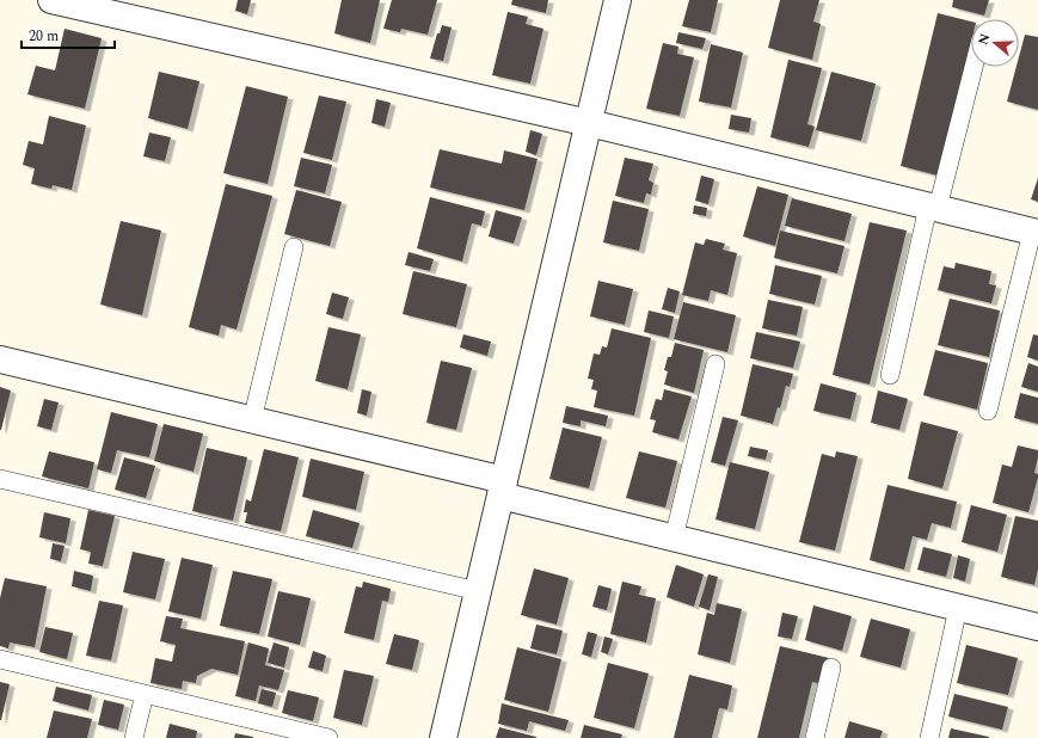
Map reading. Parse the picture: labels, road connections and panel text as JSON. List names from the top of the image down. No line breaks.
{"scale_bar":"20 m","north":"left"}
